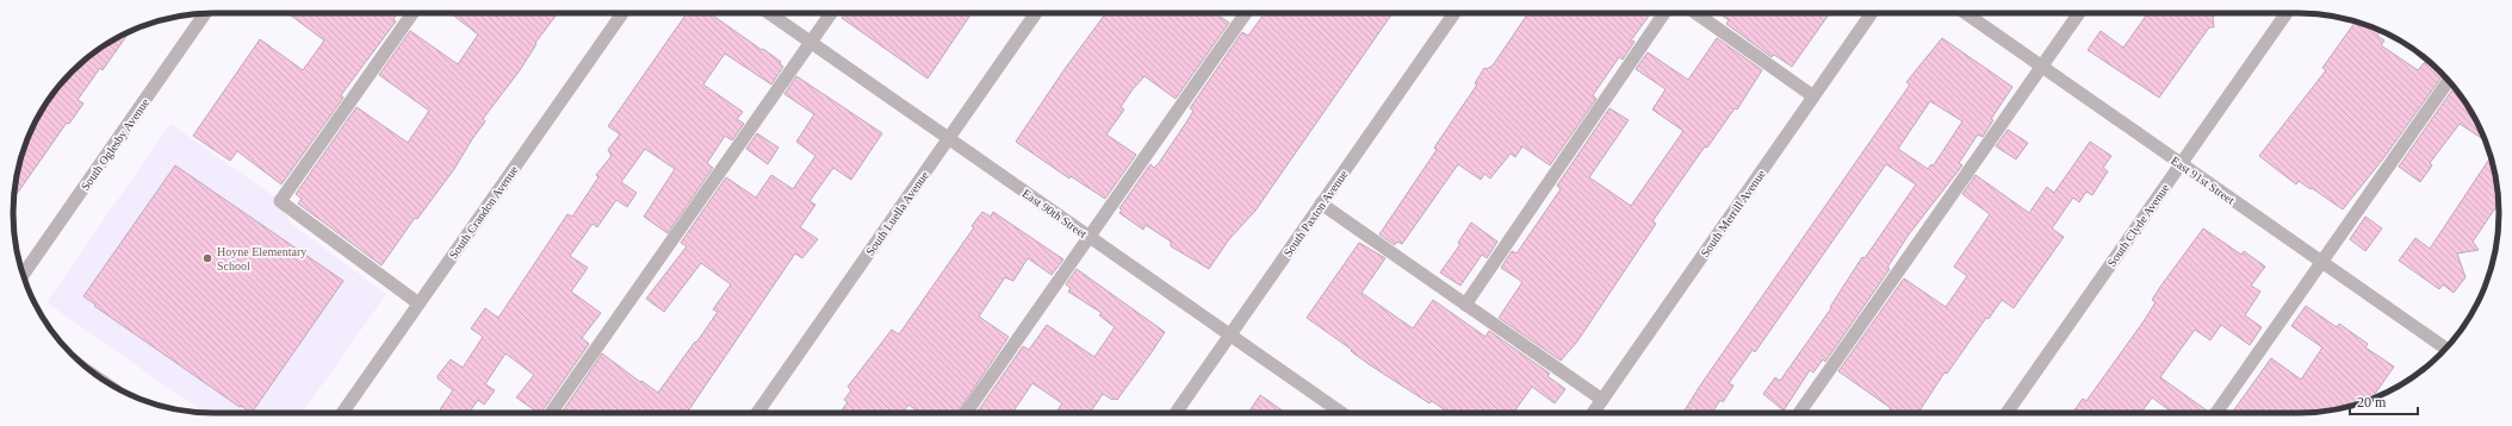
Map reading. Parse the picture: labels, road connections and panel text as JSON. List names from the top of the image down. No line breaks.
{"streets":{"street":["South Oglesby Avenue","East 91st Street","South Crandon Avenue","South Luella Avenue","East 90th Street","South Paxton Avenue","South Merrill Avenue","South Clyde Avenue"]},"crossings":[["East 91st Street","South Clyde Avenue"],["South Luella Avenue","East 90th Street"],["East 90th Street","South Paxton Avenue"]],"places":["Hoyne Elementary School"],"scale_bar":"20 m"}
